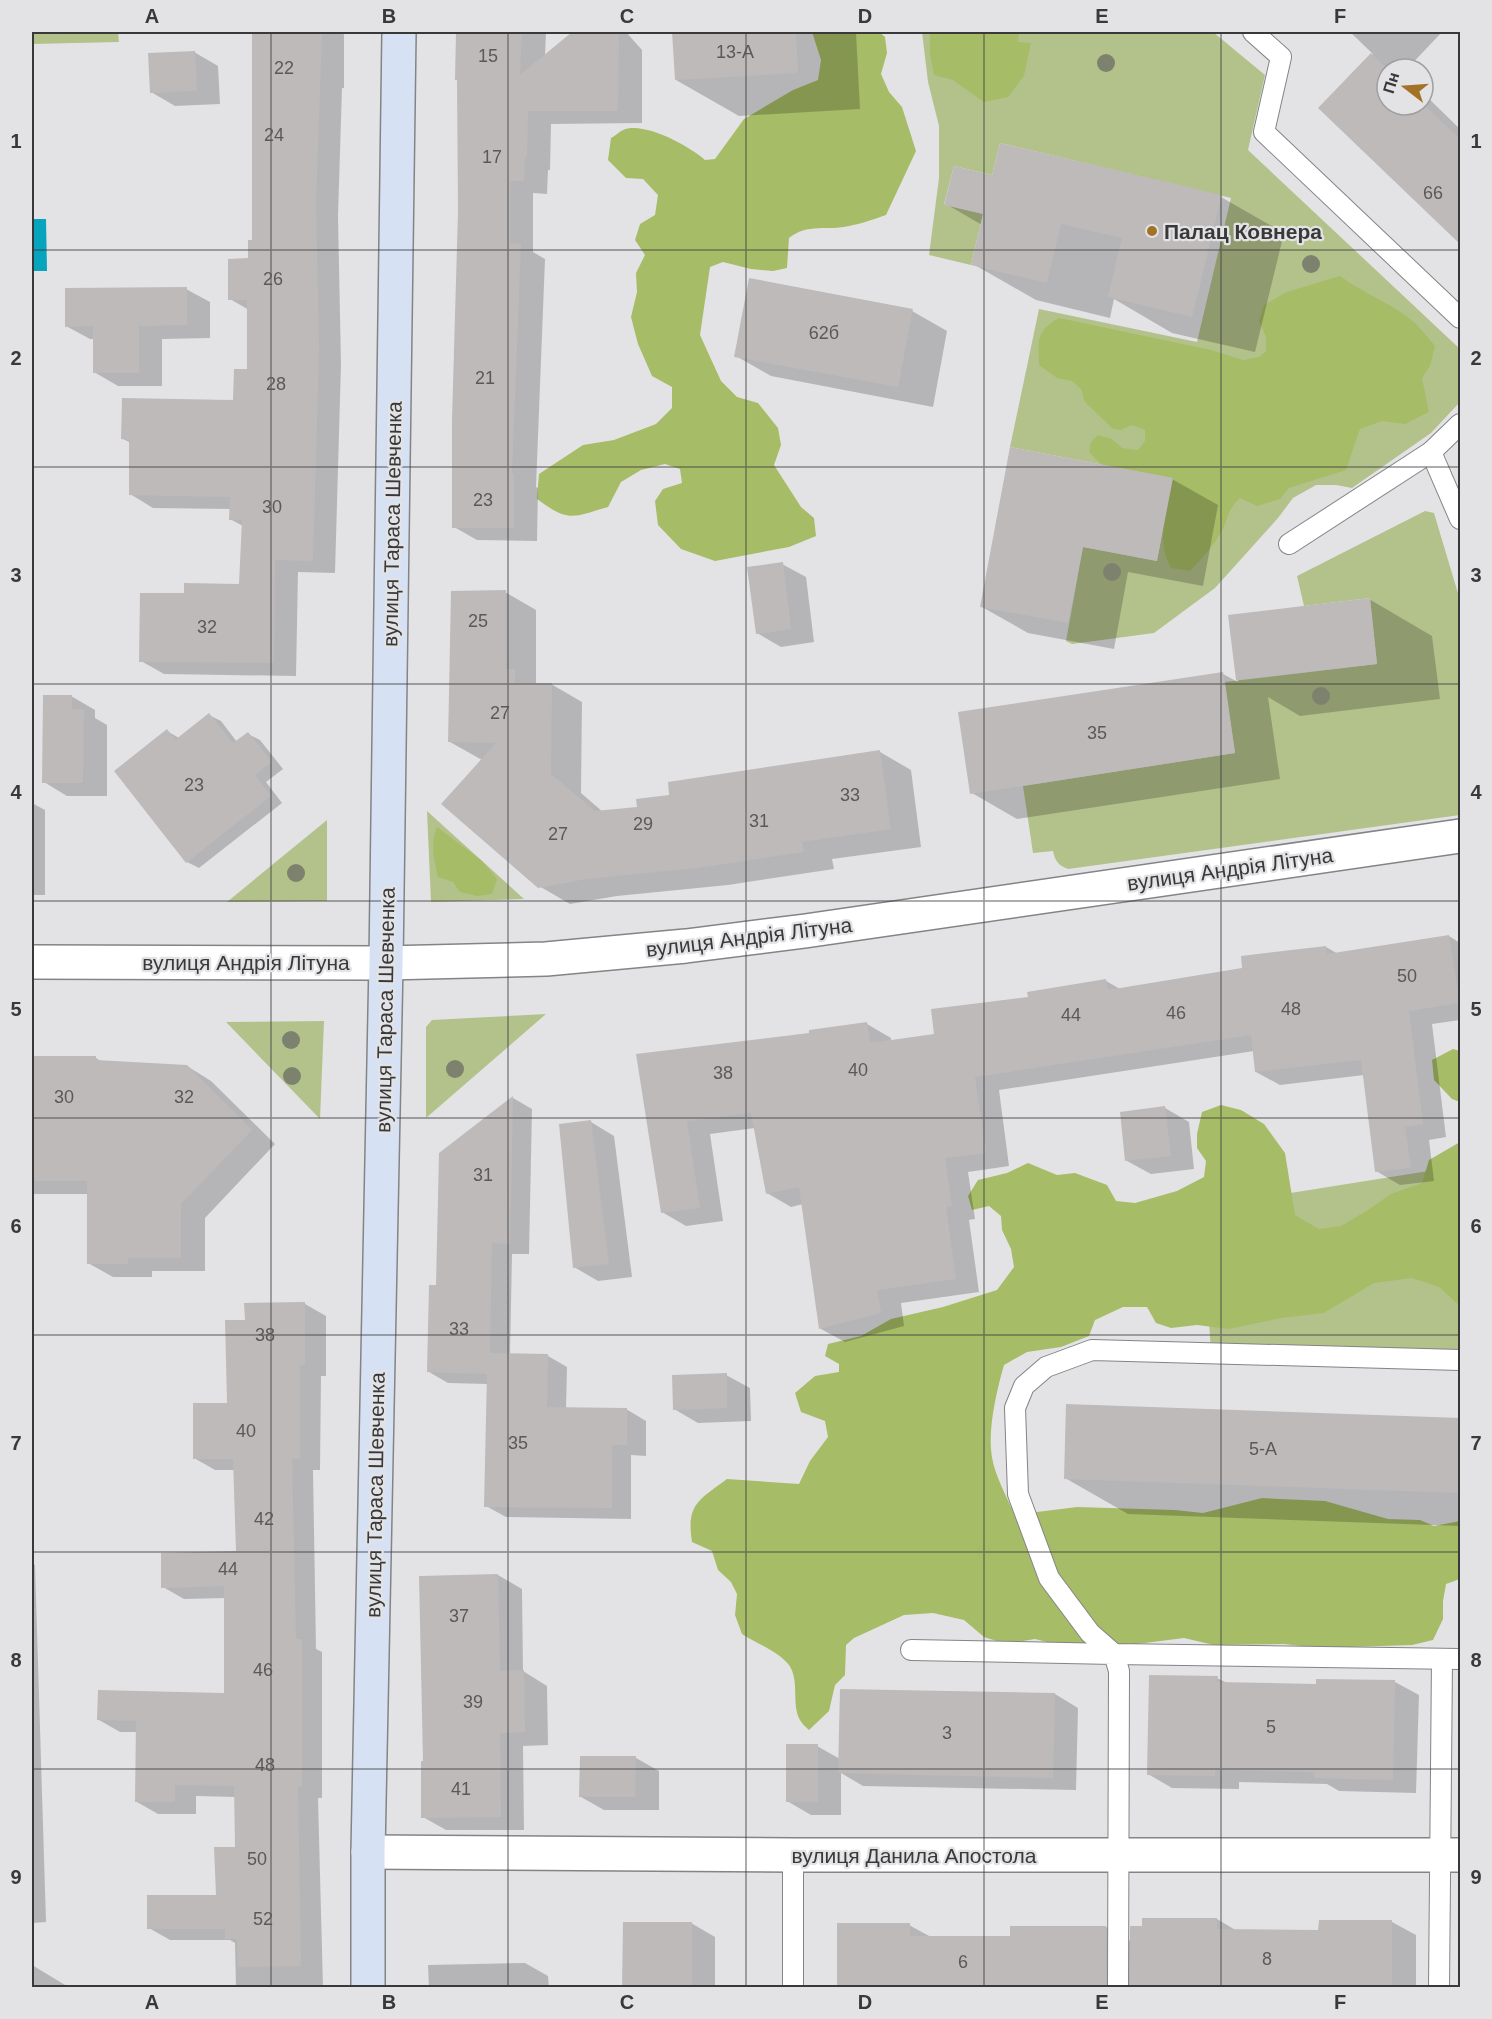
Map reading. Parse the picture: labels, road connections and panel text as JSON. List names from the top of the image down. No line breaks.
{"streets":{"street":["вулиця Тараса Шевченка","вулиця Андрія Літуна","вулиця Данила Апостола"]},"crossings":[["вулиця Тараса Шевченка","вулиця Андрія Літуна"],["вулиця Тараса Шевченка","вулиця Данила Апостола"]],"places":["Палац Ковнера"],"house_numbers":["13-А","15","22","24","17","66","26","62б","21","28","23","30","25","32","27","35","23","33","31","29","27","50","48","46","44","40","38","30","32","31","33","38","40","35","5-А","42","44","37","46","39","5","3","48","41","50","52","8","6"],"north":"left","grid":{"columns":["A","B","C","D","E","F"],"rows":["1","2","3","4","5","6","7","8","9"]}}
